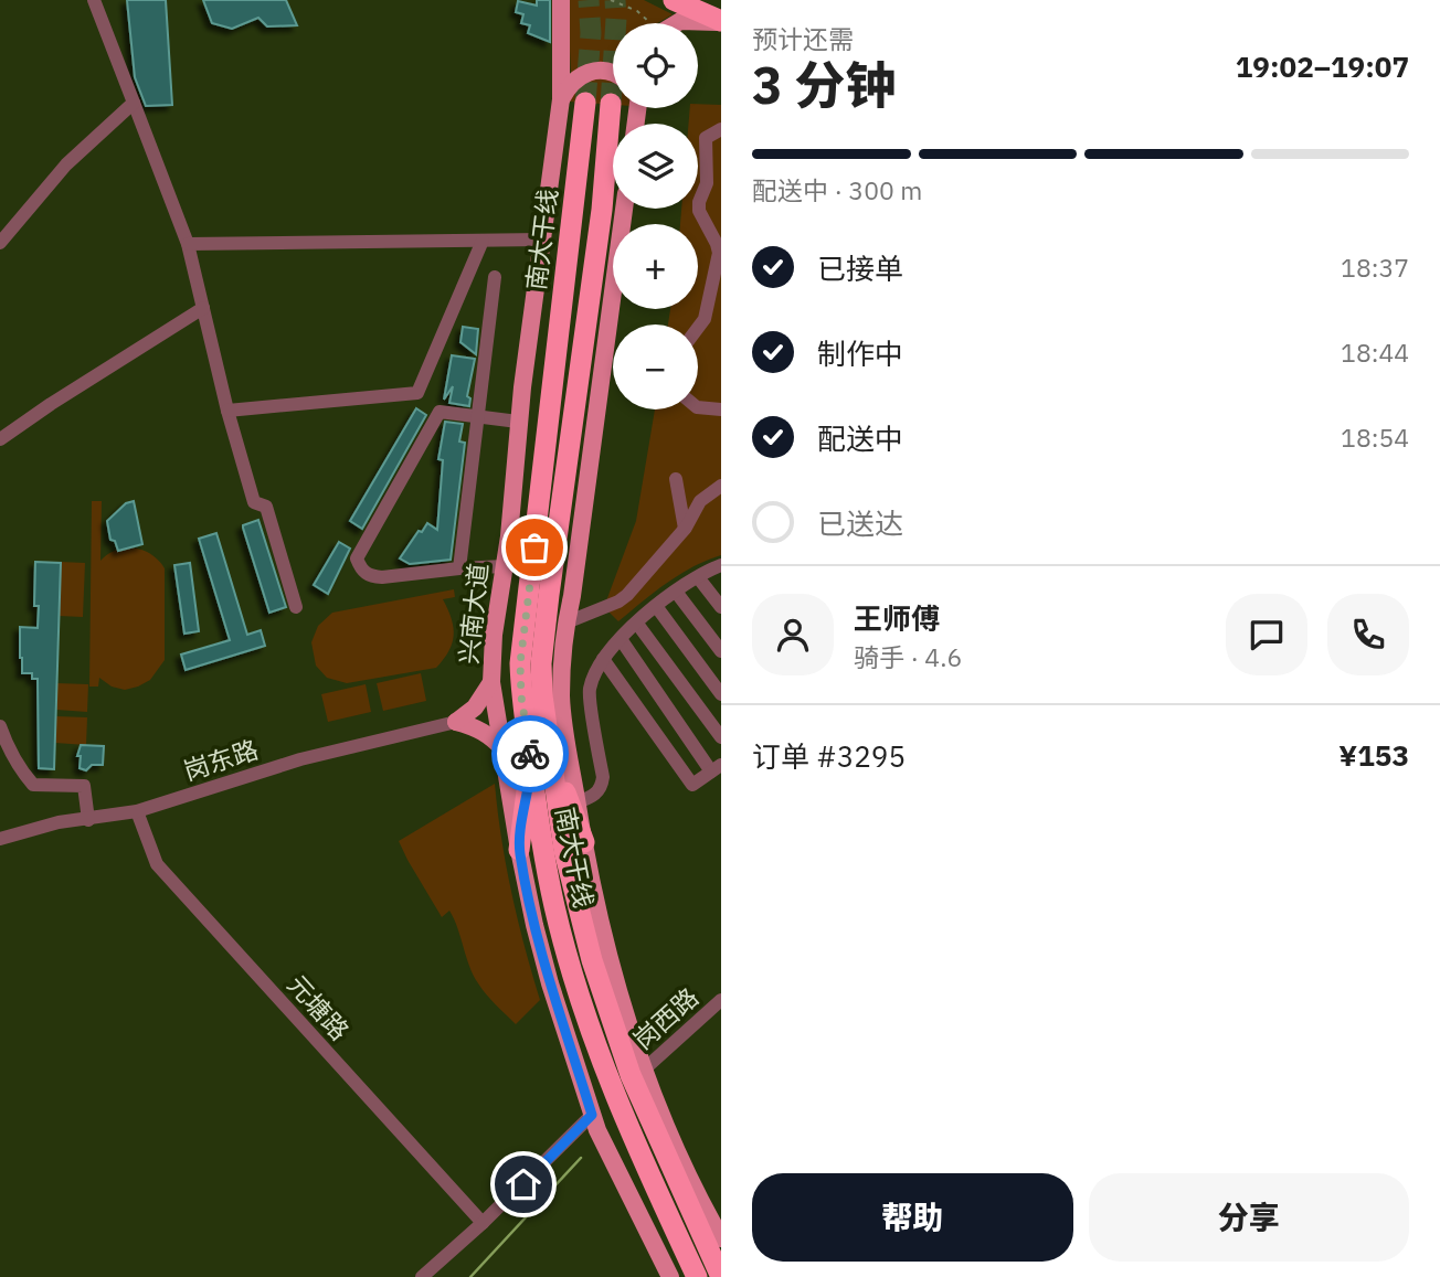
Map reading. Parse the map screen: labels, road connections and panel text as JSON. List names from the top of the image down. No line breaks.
{"streets":{"highway":["南大干线"],"main road":["兴南大道"],"street":["岗东路","元塘路","岗西路"]},"crossings":[["岗东路","元塘路"]],"page":{"heading":["3 分钟","预计还需","19:02–19:07"],"panel":["王师傅","骑手 · 4.6","订单 #3295","¥153"],"map_buttons":["+","−"],"bar":"配送中 · 300 m","list":[["已接单","18:37"],["制作中","18:44"],["配送中","18:54"],"已送达"],"buttons":["帮助","分享"]}}
